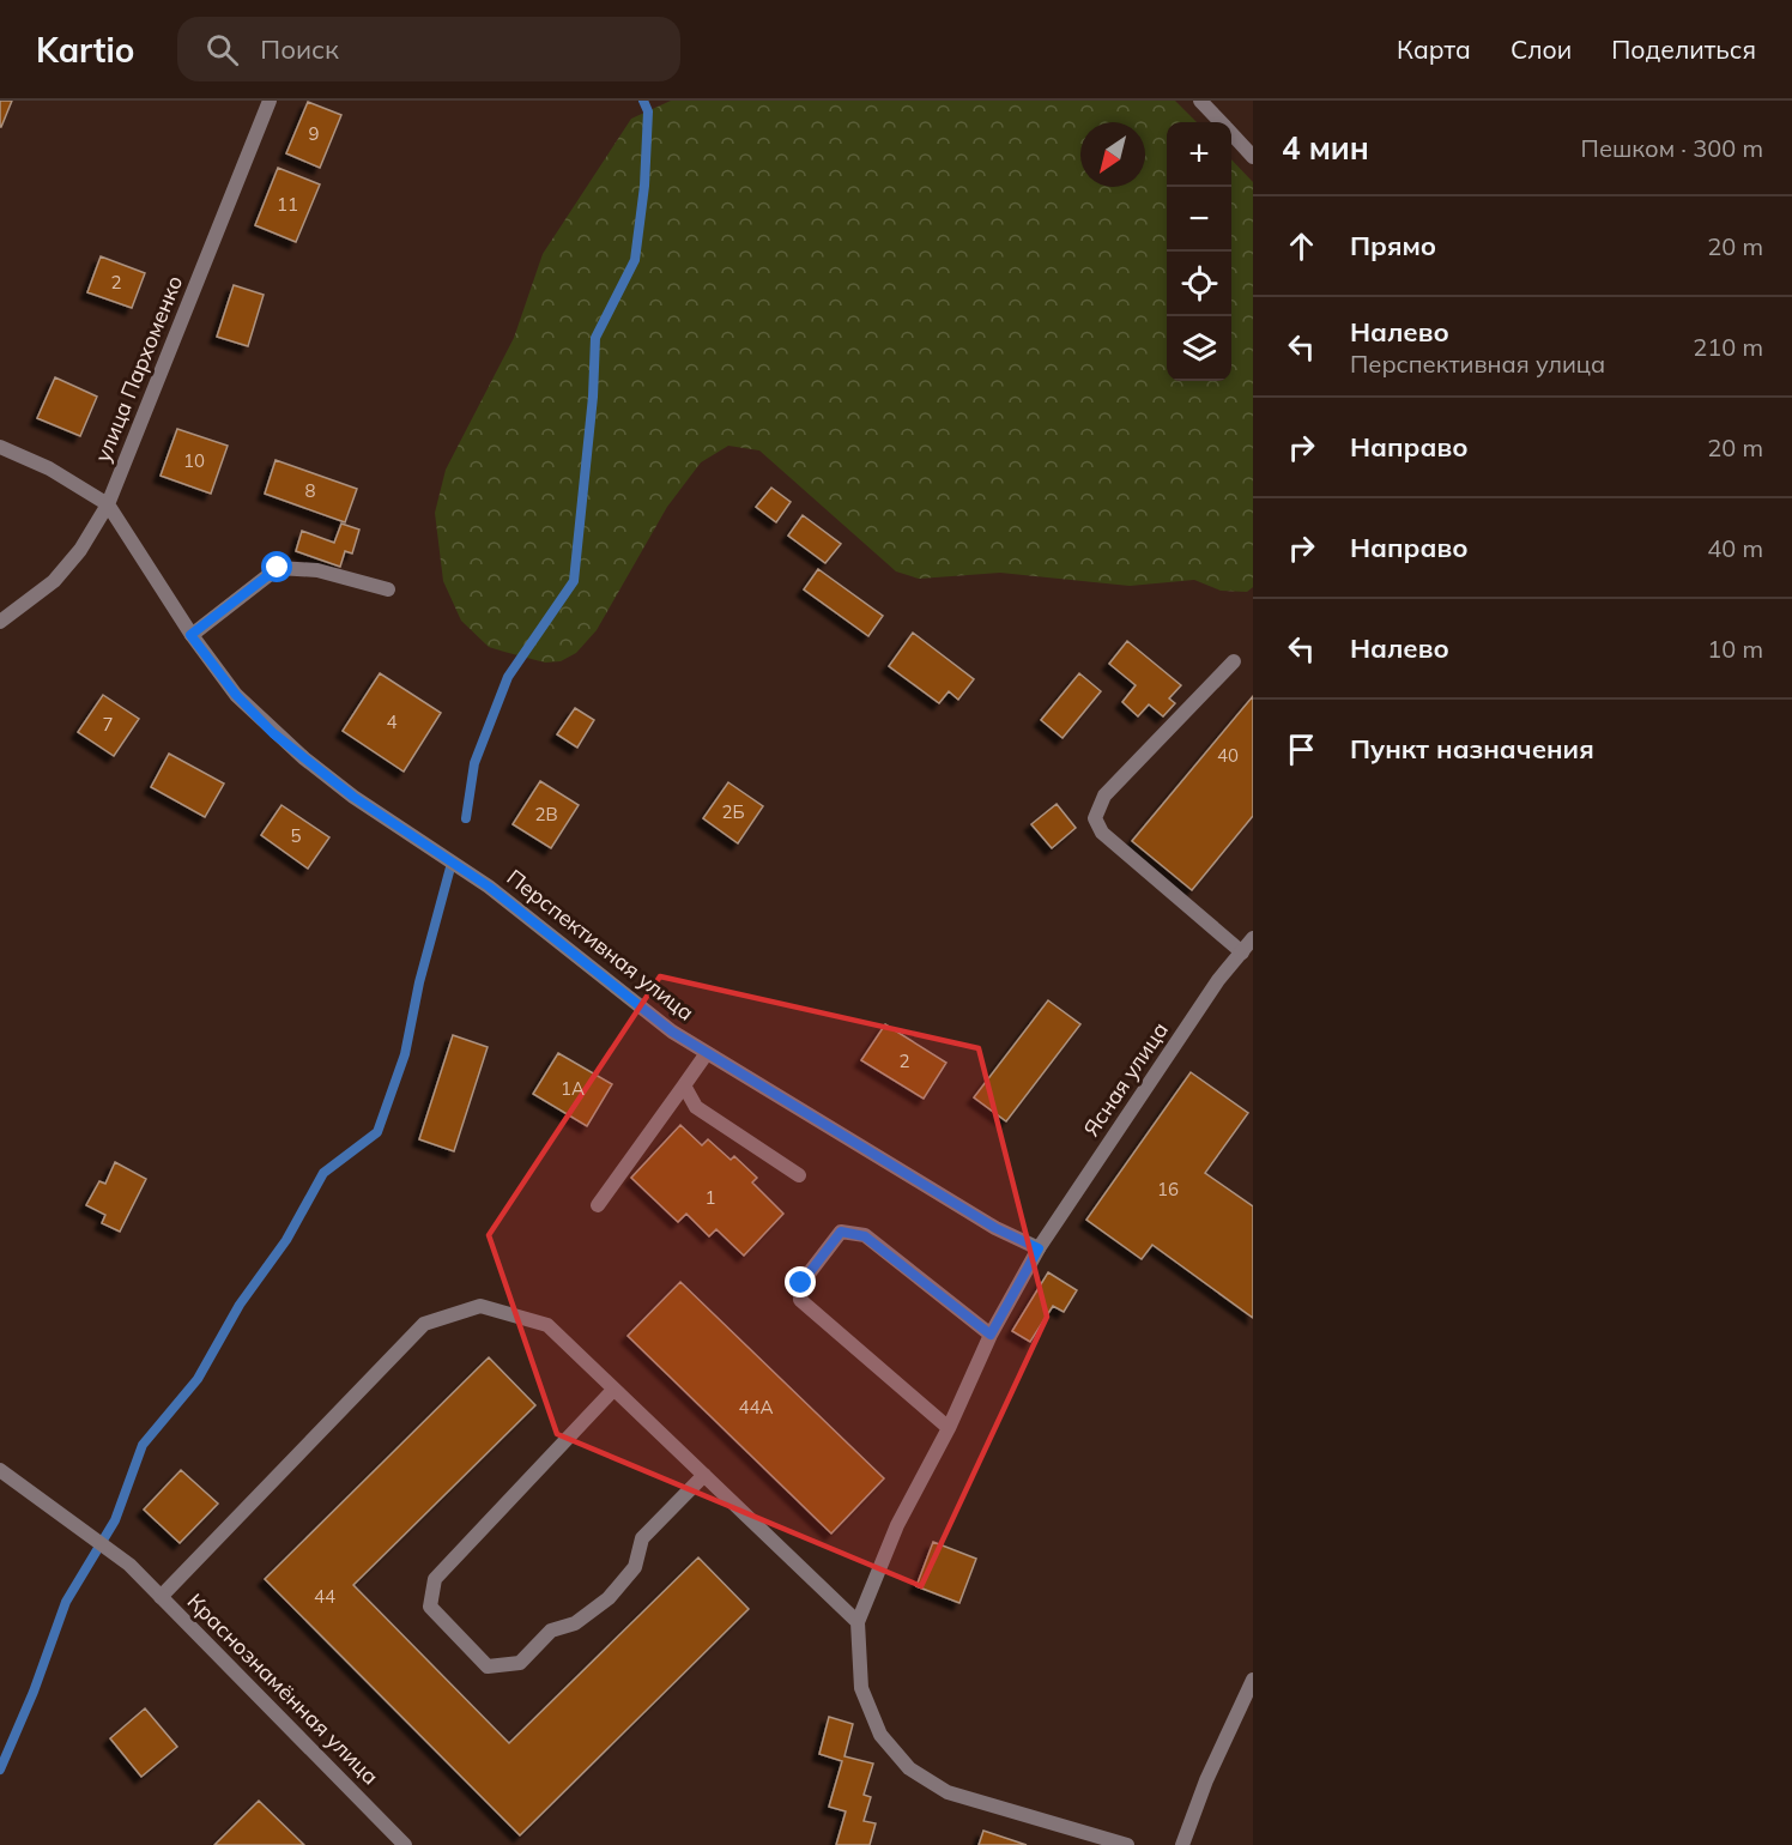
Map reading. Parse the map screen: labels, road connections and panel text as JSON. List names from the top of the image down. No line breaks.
{"streets":{"street":["улица Пархоменко","Перспективная улица","Ясная улица","Краснознамённая улица"]},"crossings":[["улица Пархоменко","Перспективная улица"],["Перспективная улица","Ясная улица"]],"house_numbers":["9","11","2","10","8","4","7","40","2Б","2В","5","2","1А","16","1","44А","44"],"north":"bottom left","page":{"header":"Kartio","search":"Поиск","nav":["Карта","Слои","Поделиться"],"heading":["4 мин","Пешком · 300 m"],"map_buttons":["+","−"],"list":[["Прямо","20 m"],["Налево","Перспективная улица","210 m"],["Направо","20 m"],["Направо","40 m"],["Налево","10 m"],"Пункт назначения"]}}
